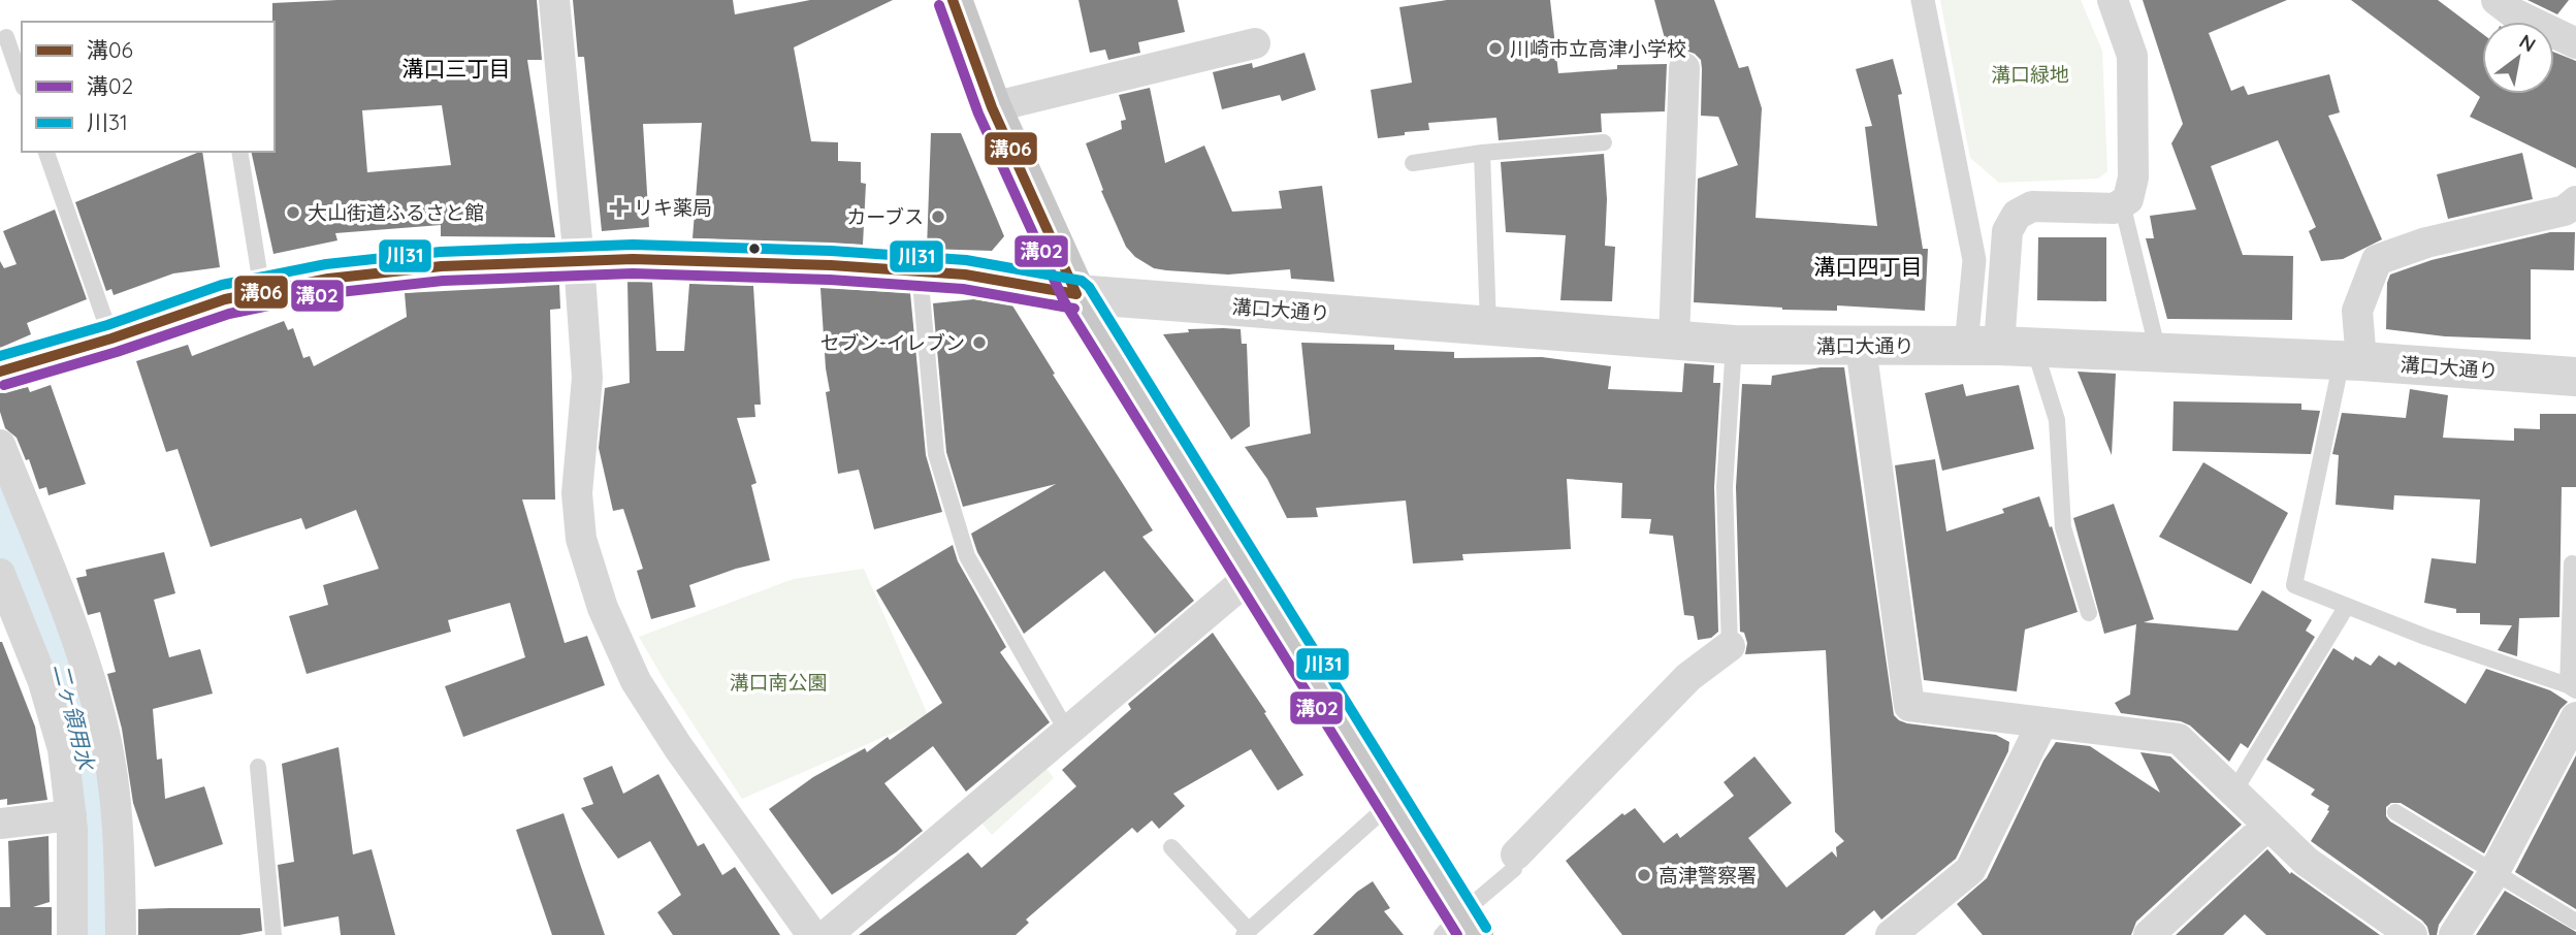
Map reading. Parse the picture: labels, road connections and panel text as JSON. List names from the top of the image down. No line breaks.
{"streets":{"main road":["溝口大通り"]},"districts":["溝口三丁目","溝口四丁目"],"water":["二ヶ領用水"],"parks":["溝口緑地","溝口南公園"],"places":{"other":["川崎市立高津小学校","大山街道ふるさと館","カーブス","セブン-イレブン","高津警察署"],"health":["リキ薬局"]},"lines":["transit line 溝06","transit line 溝02","transit line 川31"],"legend":["溝06","溝02","川31"],"north":"top right"}
